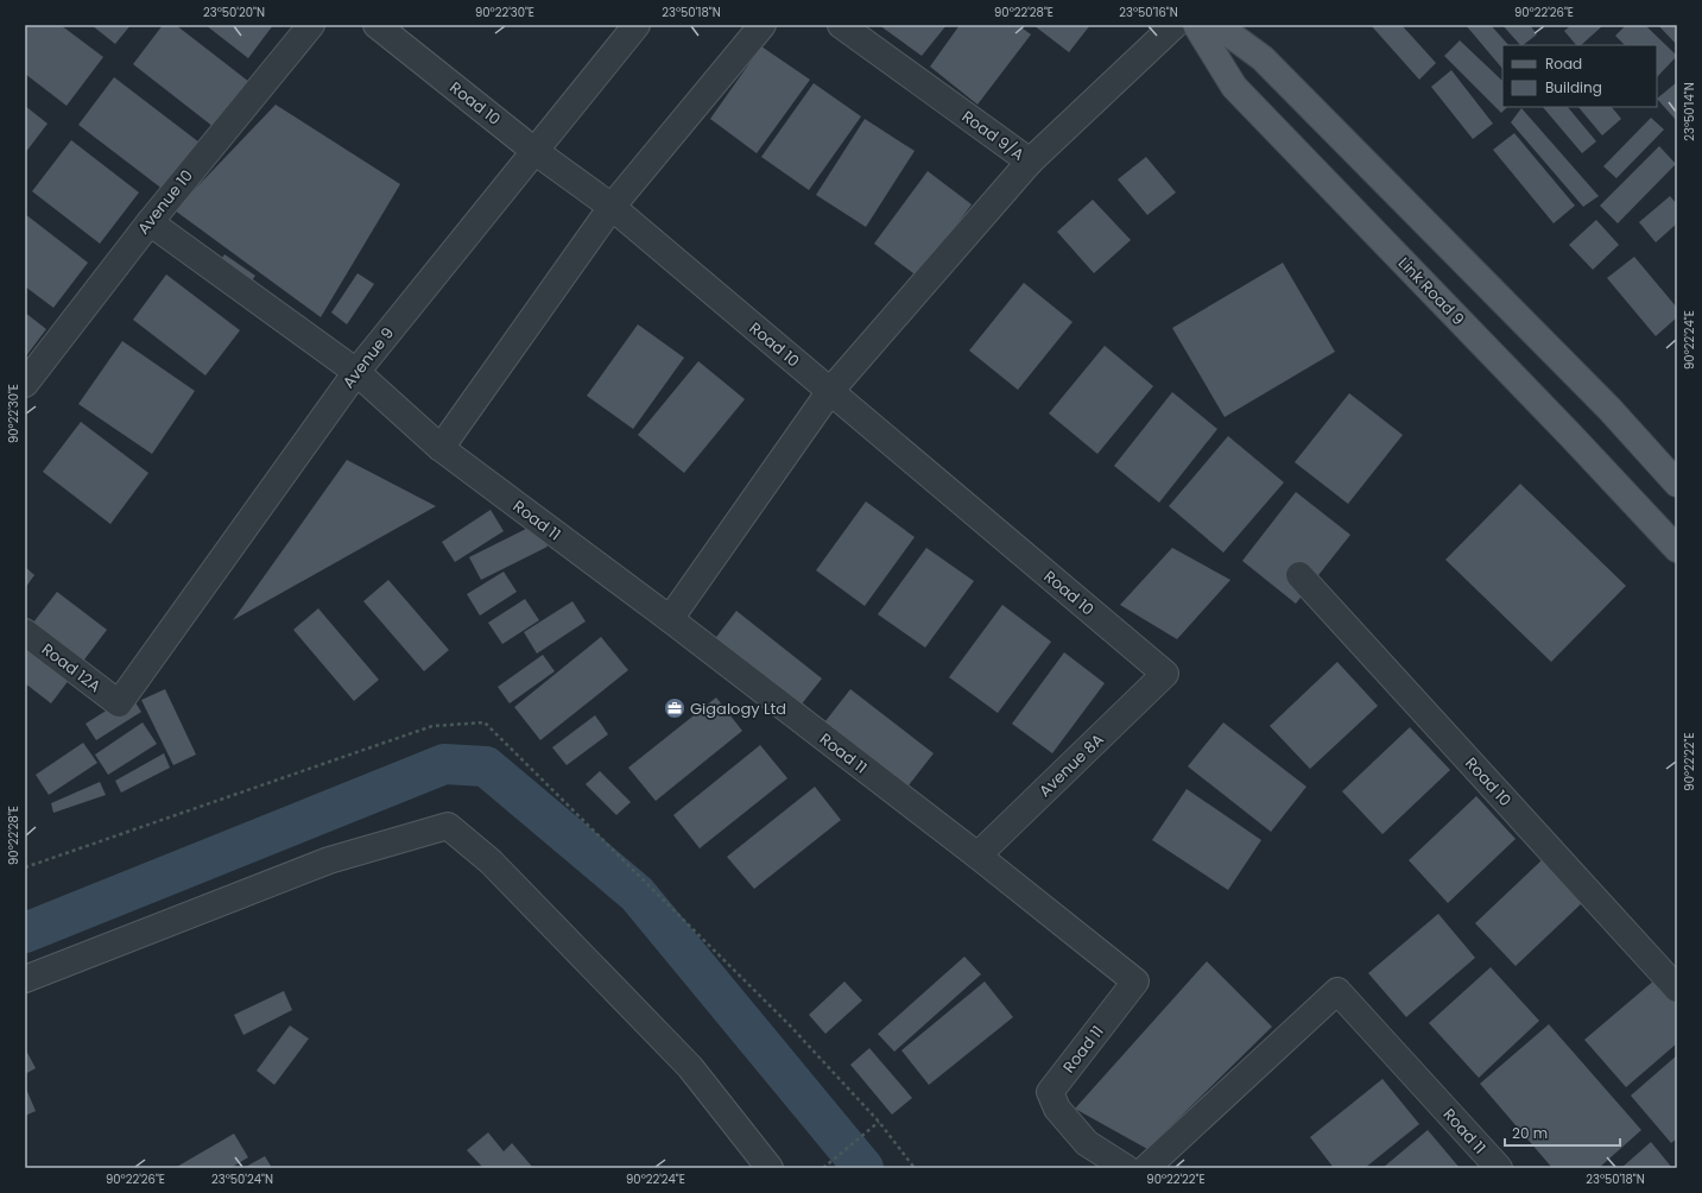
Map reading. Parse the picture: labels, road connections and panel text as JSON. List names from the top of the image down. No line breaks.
{"streets":{"main road":["Link Road 9"],"street":["Road 10","Road 9/A","Avenue 10","Avenue 9","Road 11","Road 12A","Avenue 8A"]},"crossings":[["Road 10","Avenue 9"],["Road 10","Avenue 8A"],["Avenue 10","Road 11"],["Avenue 9","Road 11"],["Avenue 9","Road 12A"],["Road 11","Avenue 8A"]],"places":{"office":["Gigalogy Ltd"]},"legend":["Road","Building"],"scale_bar":"20 m","coordinates":["23°50'20\"N","90°22'30\"E","23°50'18\"N","90°22'28\"E","23°50'16\"N","90°22'26\"E","23°50'14\"N","90°22'24\"E","90°22'22\"E","23°50'24\"N"]}
